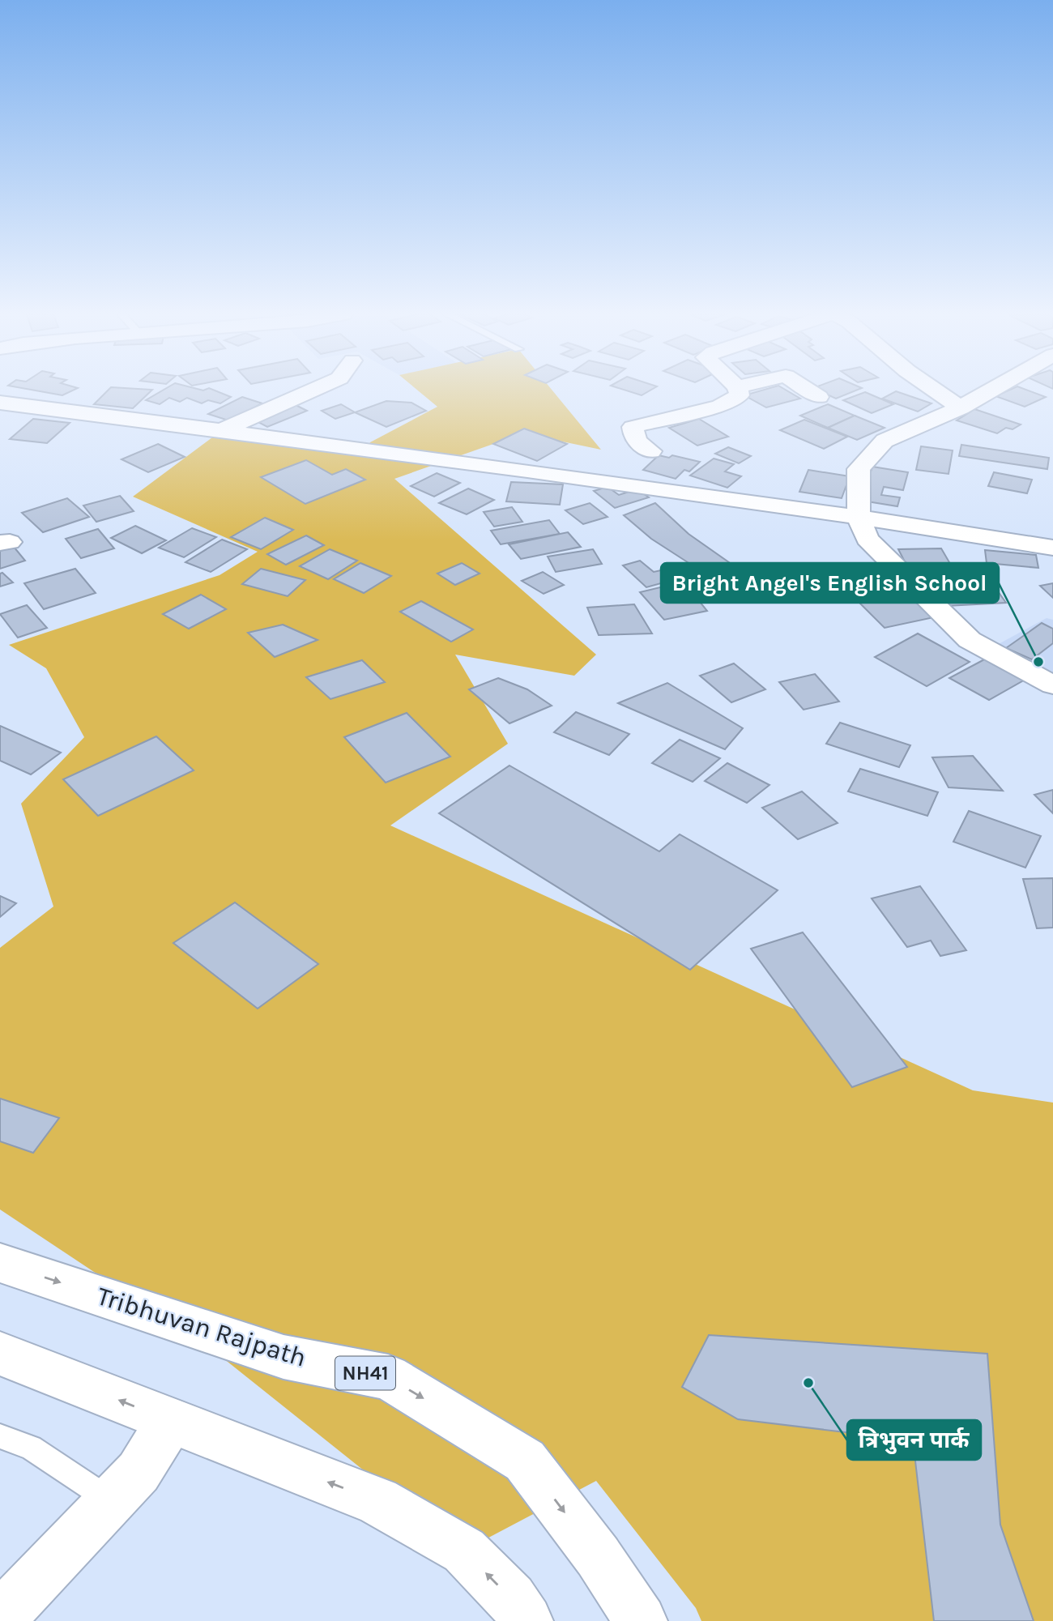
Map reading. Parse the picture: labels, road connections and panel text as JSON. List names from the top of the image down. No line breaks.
{"streets":{"main road":["Tribhuvan Rajpath","NH41"]},"places":["Bright Angel's English School","त्रिभुवन पार्क"]}
